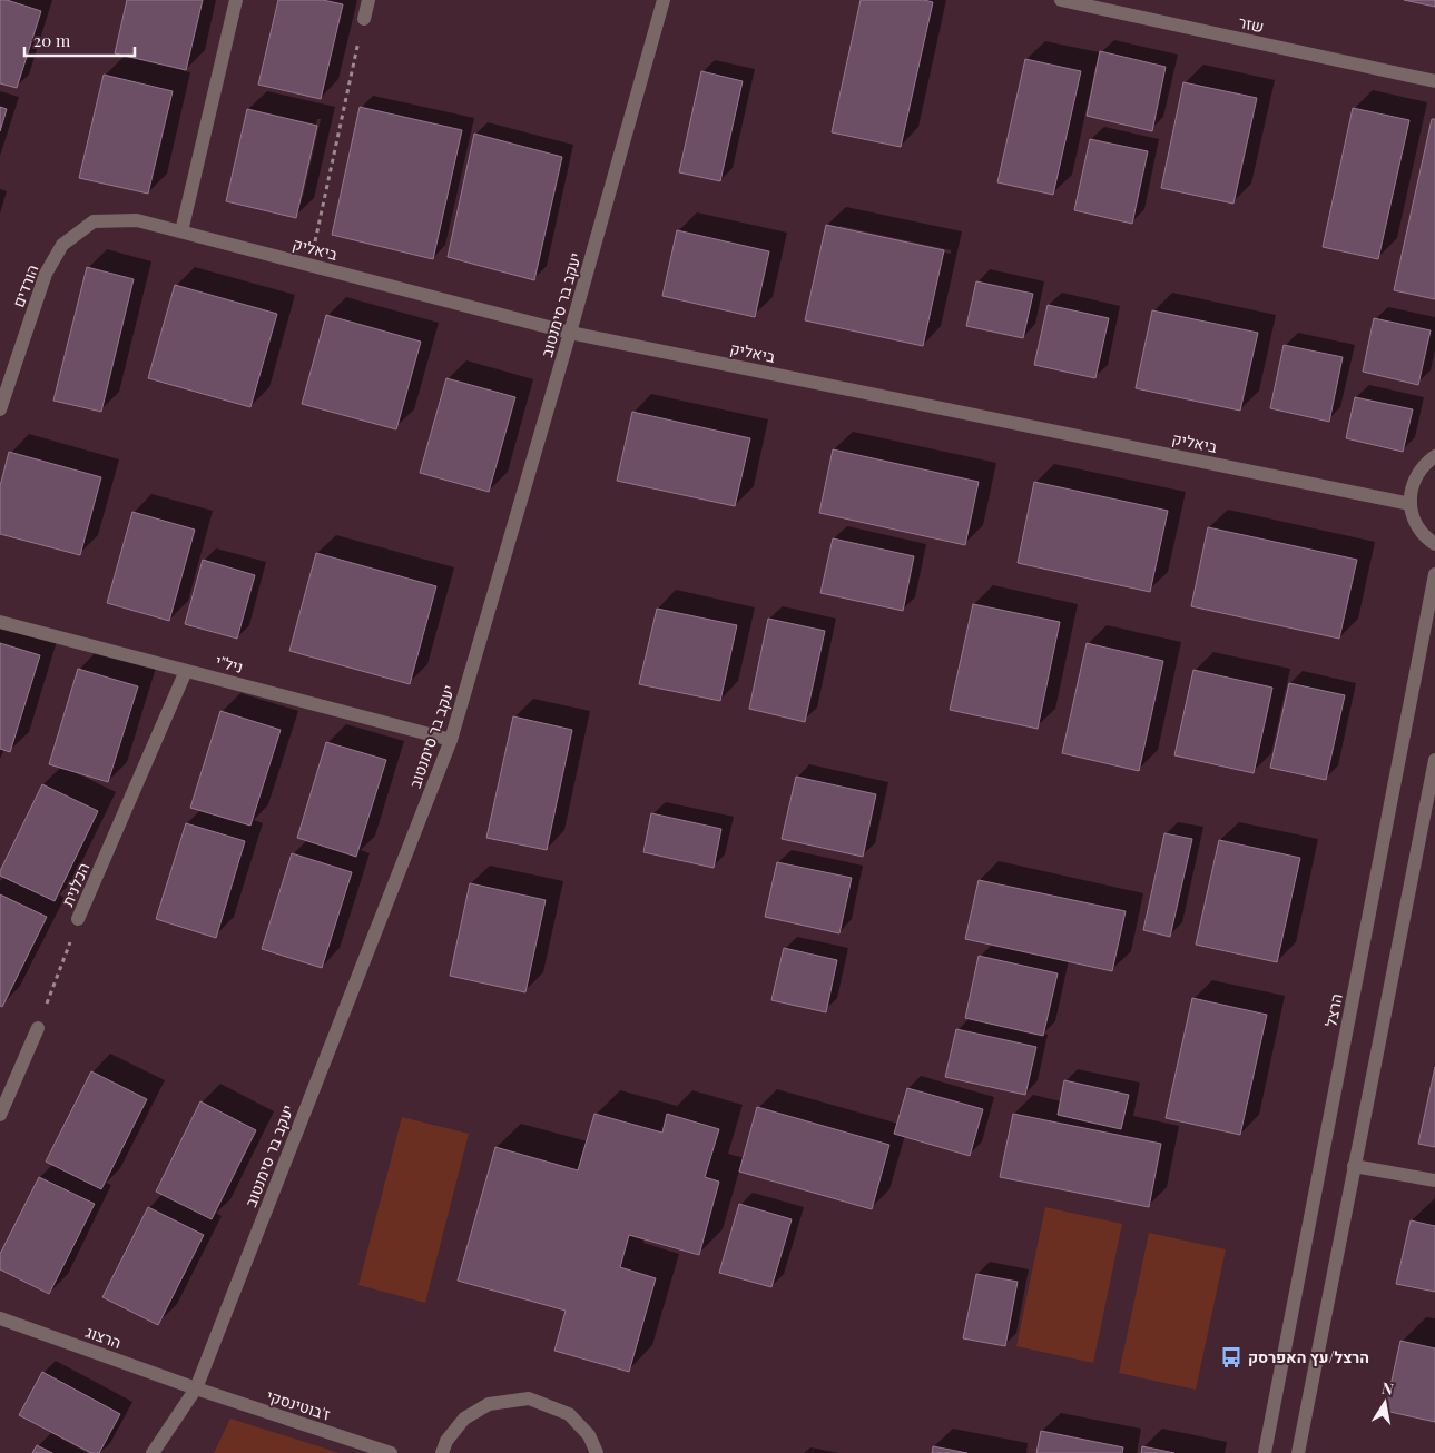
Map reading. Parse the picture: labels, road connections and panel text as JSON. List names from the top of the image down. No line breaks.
{"streets":{"street":["שזר","ביאליק","הורדים","יעקב בר סימנטוב","ניל\"י","הכלנית","הרצל","הרצוג","ז'בוטינסקי"]},"crossings":[["ביאליק","הורדים"],["ביאליק","יעקב בר סימנטוב"],["יעקב בר סימנטוב","ניל\"י"],["יעקב בר סימנטוב","הרצוג"],["יעקב בר סימנטוב","ז'בוטינסקי"],["ניל\"י","הכלנית"],["הרצוג","ז'בוטינסקי"]],"places":{"bus stop":["הרצל/עץ האפרסק"]},"scale_bar":"20 m","north":"top"}
